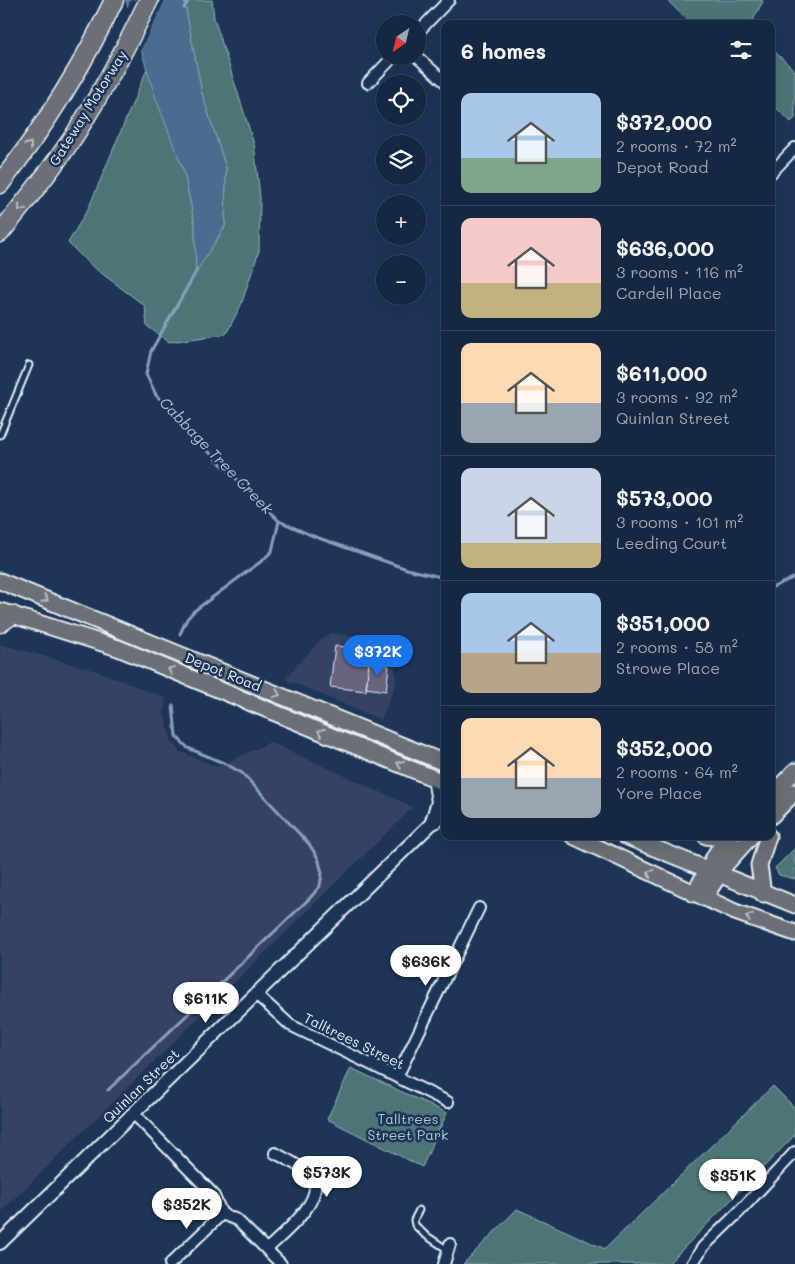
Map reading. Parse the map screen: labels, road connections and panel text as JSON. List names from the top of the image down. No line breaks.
{"streets":{"highway":["Gateway Motorway"],"main road":["Depot Road"],"street":["Talltrees Street","Quinlan Street"]},"crossings":[["Talltrees Street","Quinlan Street"]],"water":["Cabbage Tree Creek"],"parks":["Talltrees Street Park"],"north":"bottom left","page":{"map_buttons":["+","−"],"heading":"6 homes","list":[{"name":"$372,000","note":"2 rooms · 72 m² · Depot Road"},{"name":"$636,000","note":"3 rooms · 116 m² · Cardell Place"},{"name":"$611,000","note":"3 rooms · 92 m² · Quinlan Street"},{"name":"$573,000","note":"3 rooms · 101 m² · Leeding Court"},{"name":"$351,000","note":"2 rooms · 58 m² · Strowe Place"},{"name":"$352,000","note":"2 rooms · 64 m² · Yore Place"}],"price":["$372K","$636K","$611K","$573K","$351K","$352K"]}}
